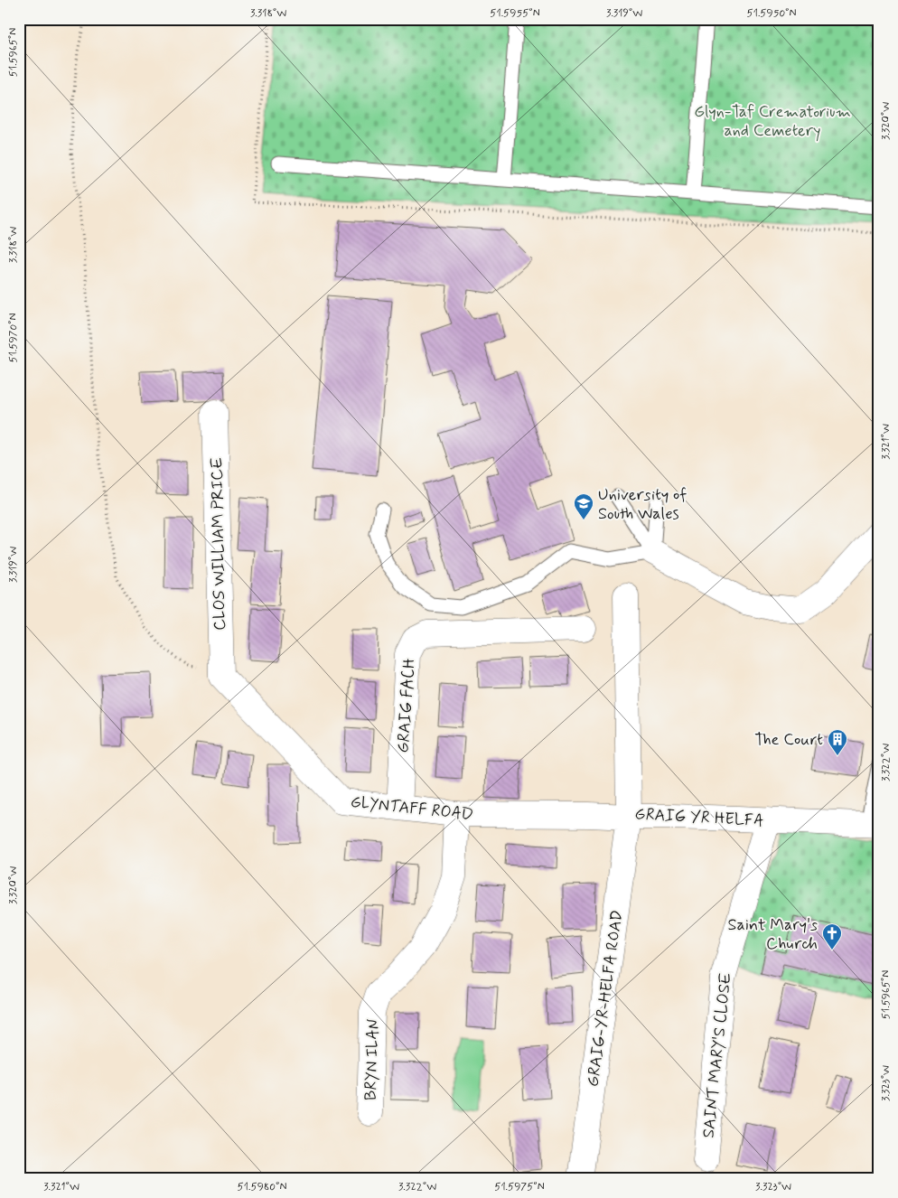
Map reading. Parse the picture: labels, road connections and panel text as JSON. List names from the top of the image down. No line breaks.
{"streets":{"street":["CLOS WILLIAM PRICE","GRAIG FACH","GLYNTAFF ROAD","GRAIG YR HELFA","GRAIG-YR-HELFA ROAD","SAINT MARY'S CLOSE","BRYN ILAN"]},"crossings":[["CLOS WILLIAM PRICE","GLYNTAFF ROAD"],["GRAIG FACH","GLYNTAFF ROAD"],["GLYNTAFF ROAD","GRAIG YR HELFA"],["GLYNTAFF ROAD","GRAIG-YR-HELFA ROAD"],["GLYNTAFF ROAD","BRYN ILAN"],["GRAIG YR HELFA","GRAIG-YR-HELFA ROAD"],["GRAIG YR HELFA","SAINT MARY'S CLOSE"]],"parks":["Glyn-Taf Crematorium and Cemetery"],"places":{"school or university":["University of South Wales"],"building":["The Court"],"church":["Saint Mary's Church"]},"coordinates":["3.318°W","51.5955°N","3.319°W","51.5950°N","51.5965°N","3.320°W","51.5970°N","3.321°W","3.322°W","3.323°W","51.5980°N","51.5975°N"]}
